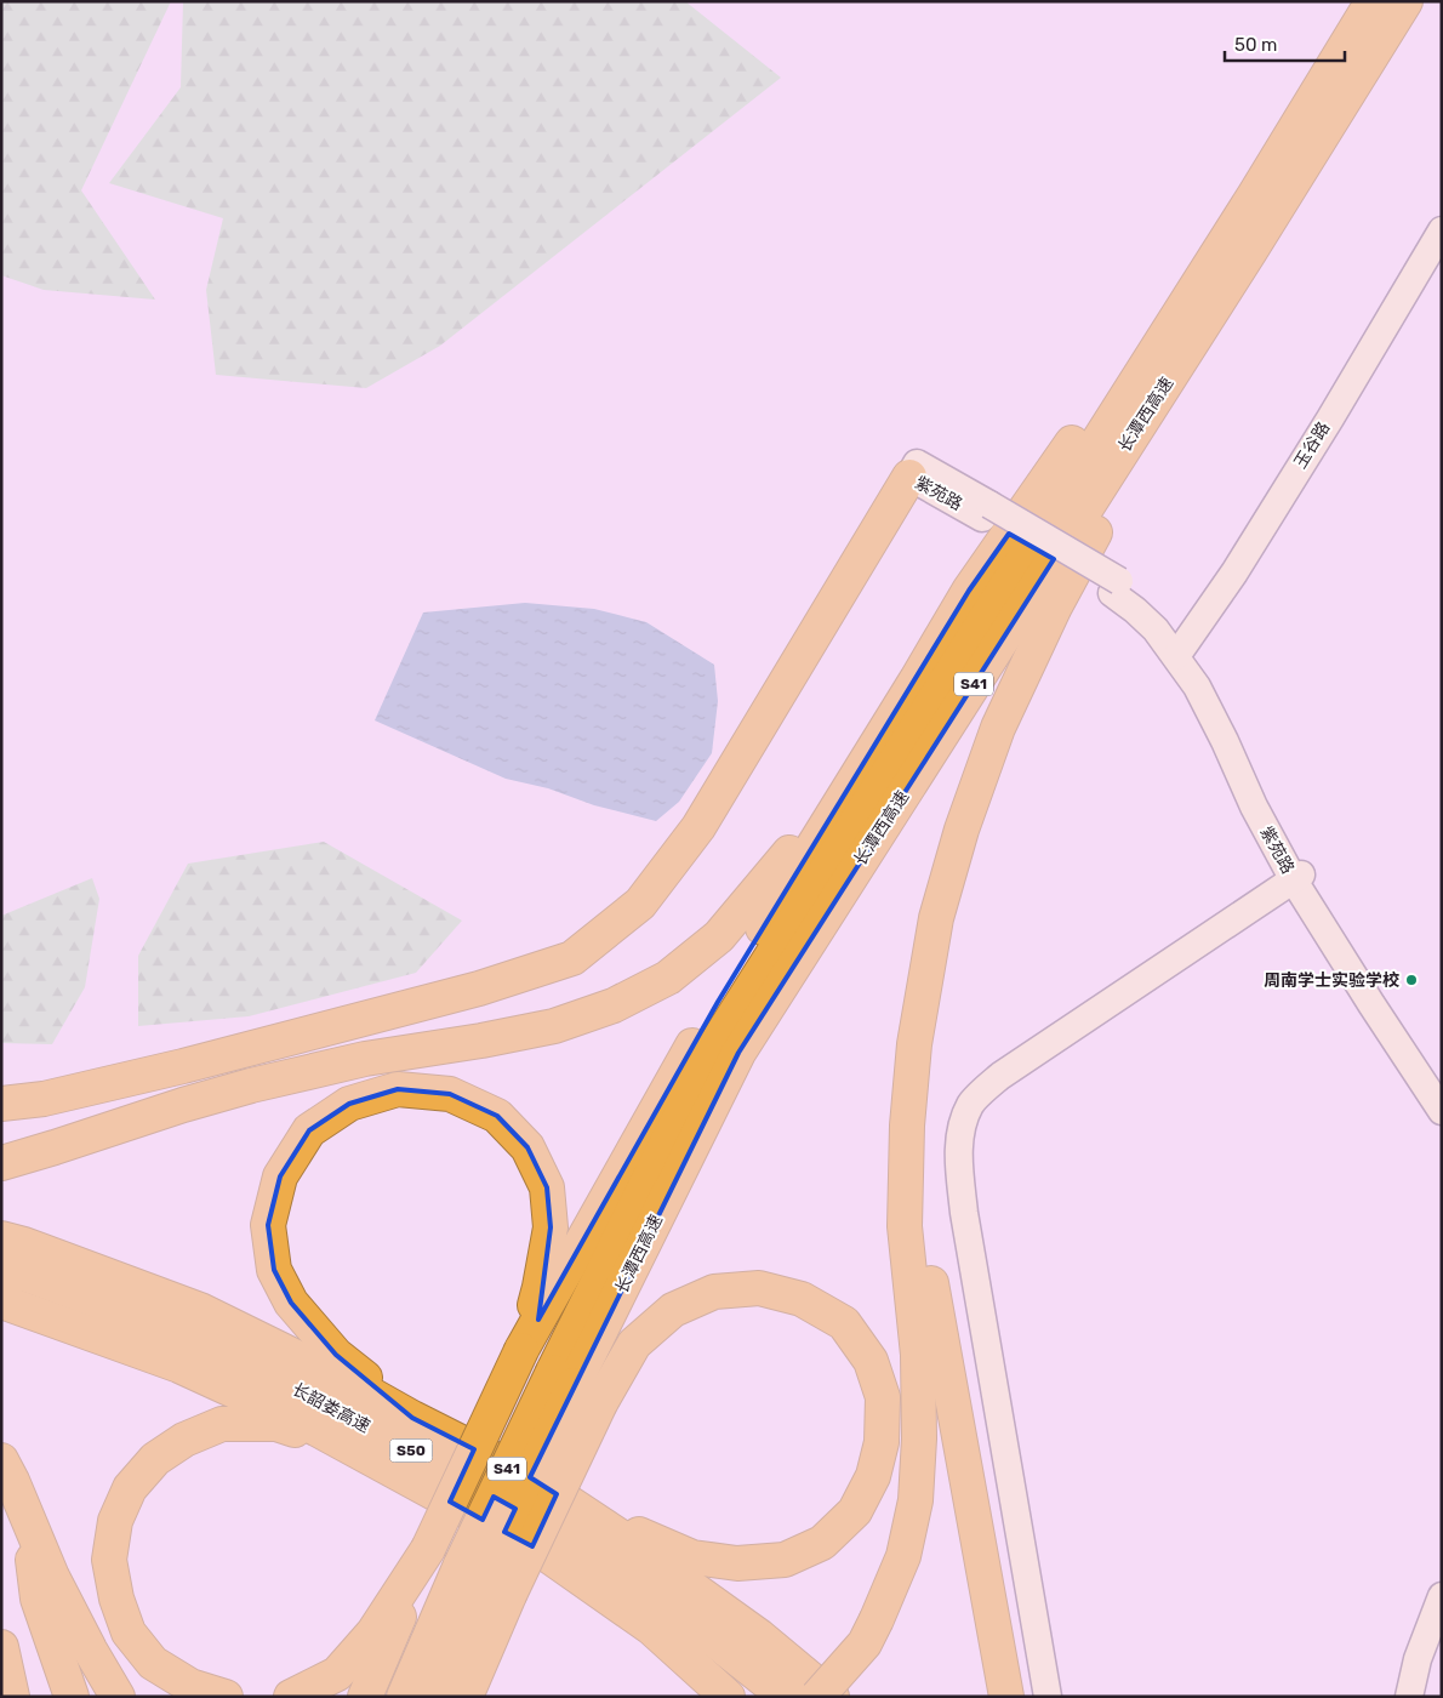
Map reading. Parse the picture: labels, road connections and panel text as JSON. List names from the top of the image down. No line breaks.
{"streets":{"highway":["长潭西高速","S41","长韶娄高速","S50"],"street":["玉谷路","紫苑路"]},"crossings":[["玉谷路","紫苑路"]],"places":["周南学士实验学校"],"scale_bar":"50 m"}
